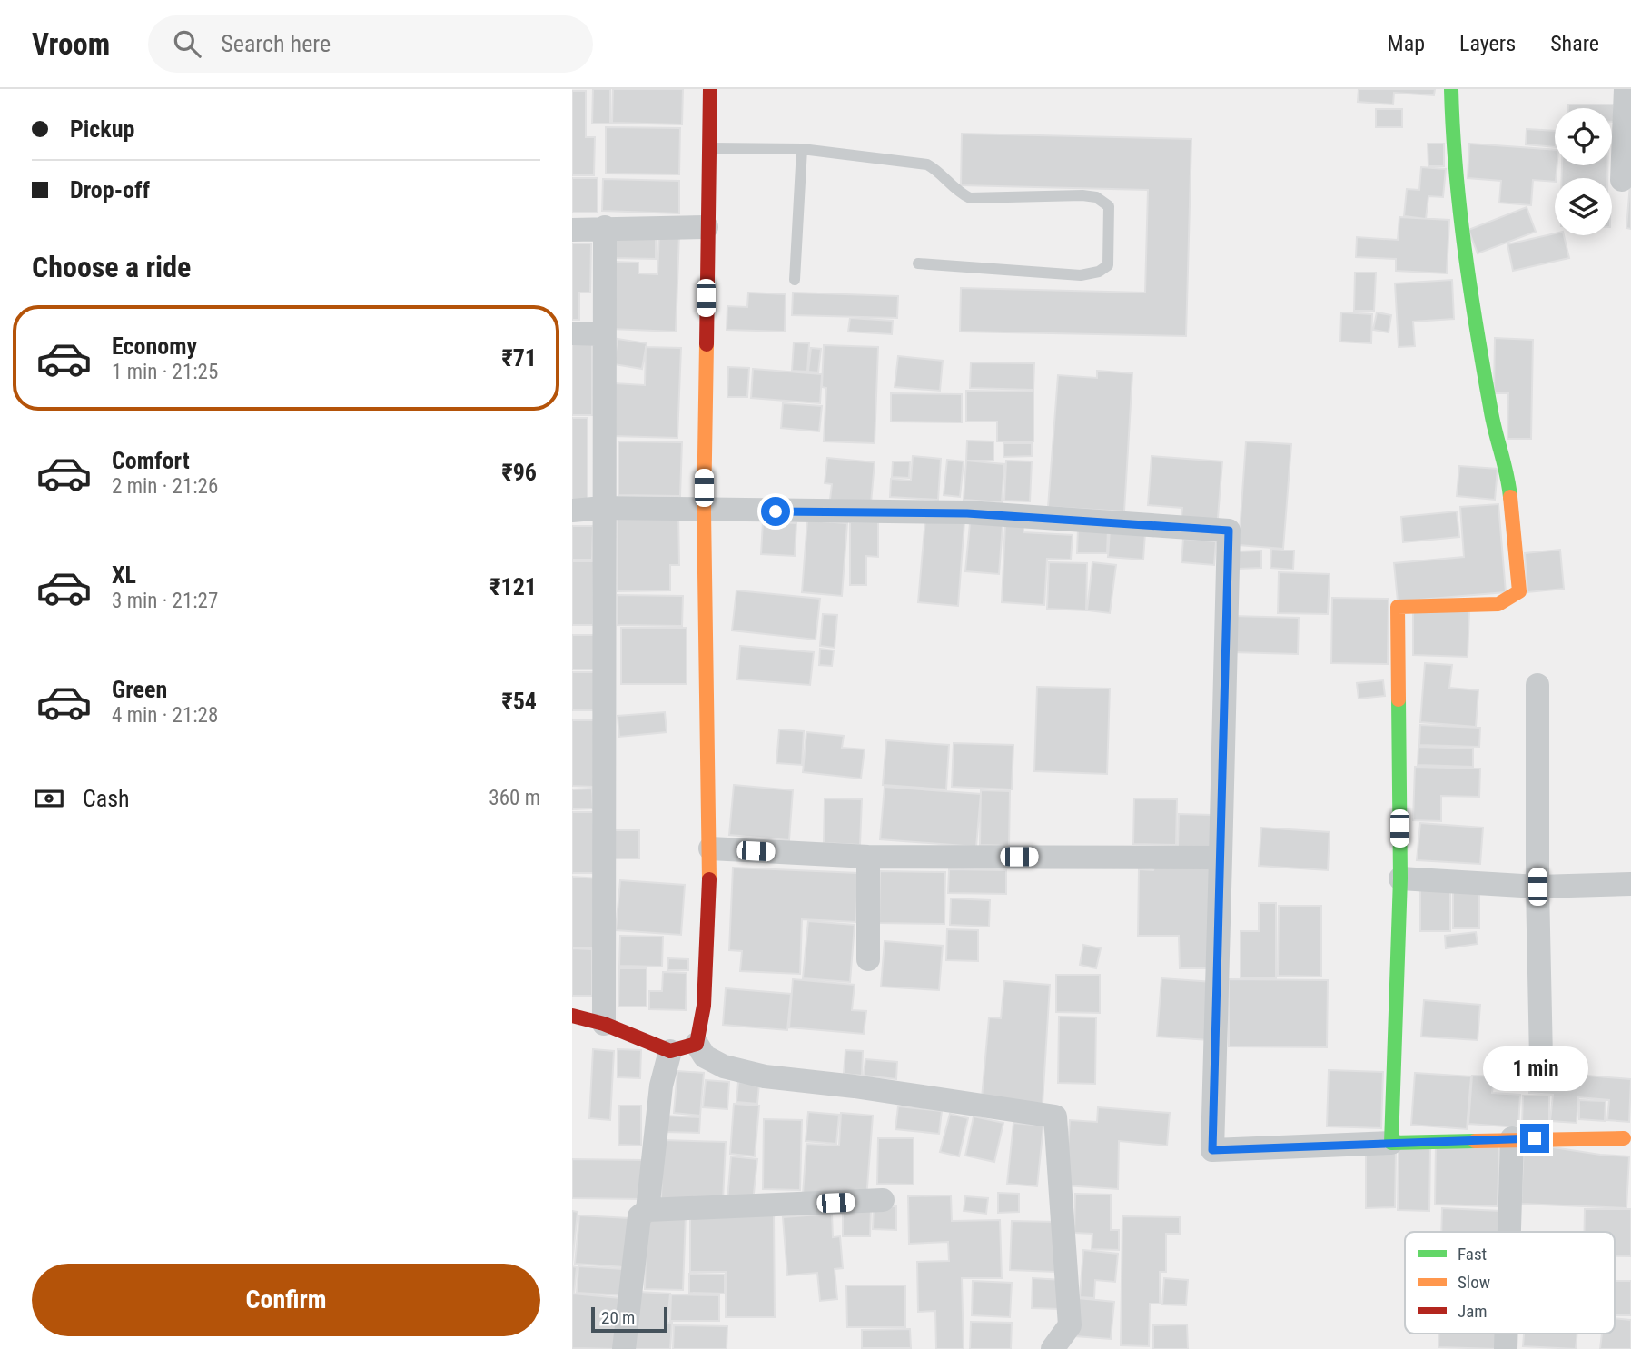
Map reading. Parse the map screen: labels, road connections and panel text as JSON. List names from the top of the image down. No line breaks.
{"legend":["Fast","Slow","Jam"],"scale_bar":"20 m","page":{"header":"Vroom","search":"Search here","nav":["Map","Layers","Share"],"banner":["Pickup","Drop-off"],"heading":"Choose a ride","list":[{"name":"Economy","note":"1 min · 21:25","value":"₹71"},{"name":"Comfort","note":"2 min · 21:26","value":"₹96"},{"name":"XL","note":"3 min · 21:27","value":"₹121"},{"name":"Green","note":"4 min · 21:28","value":"₹54"}],"pay":["Cash","360 m"],"bubble":"1 min","buttons":"Confirm","scale":"20 m"}}
